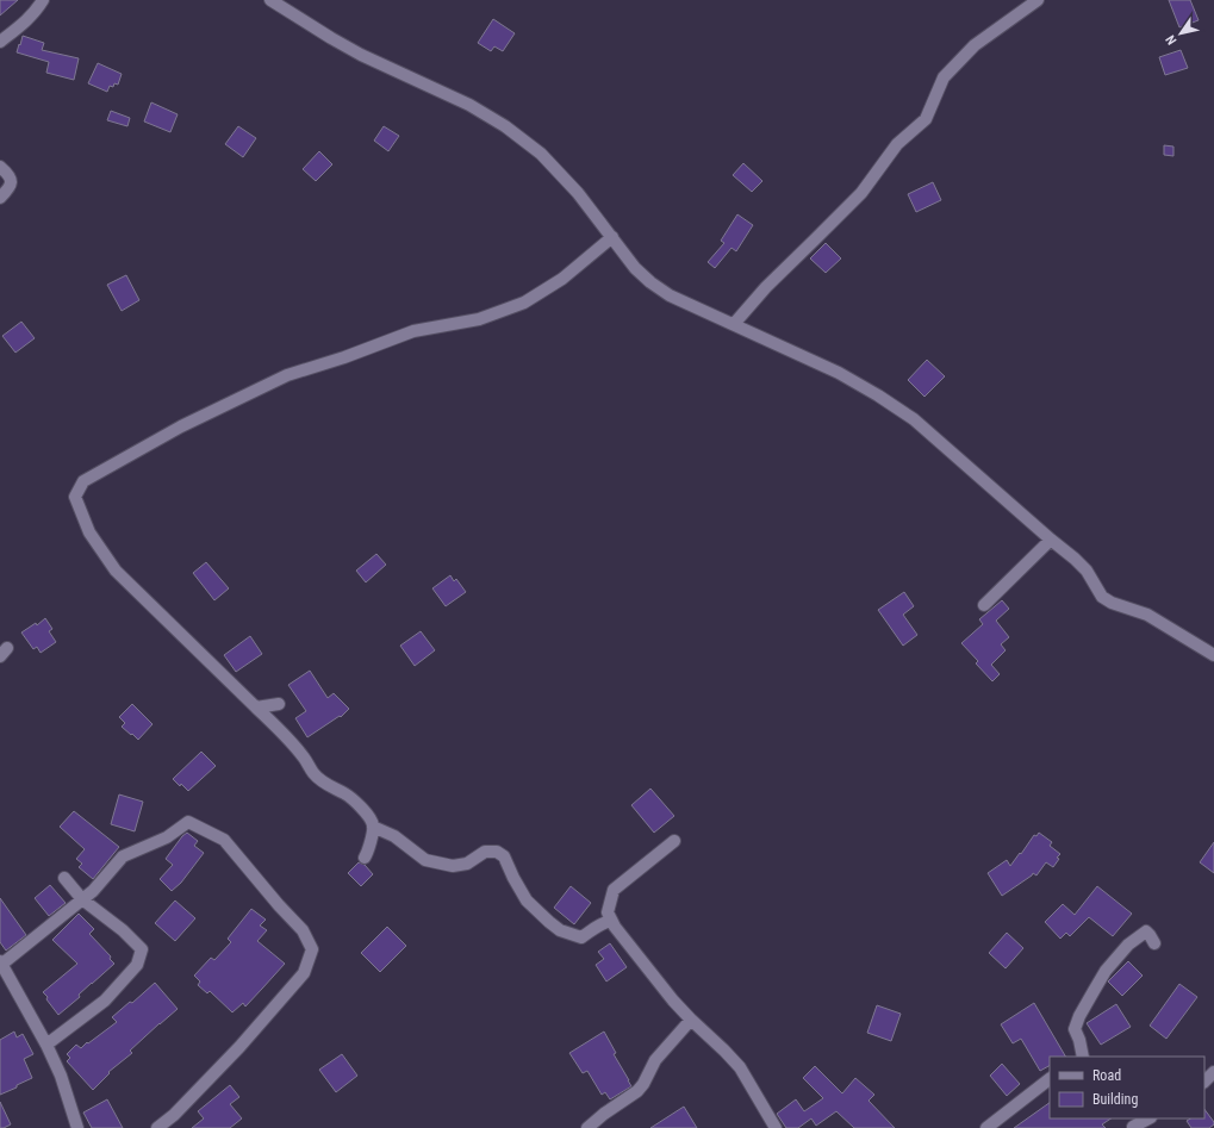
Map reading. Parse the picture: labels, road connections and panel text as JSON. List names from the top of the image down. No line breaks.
{"legend":["Road","Building"],"north":"bottom left"}
